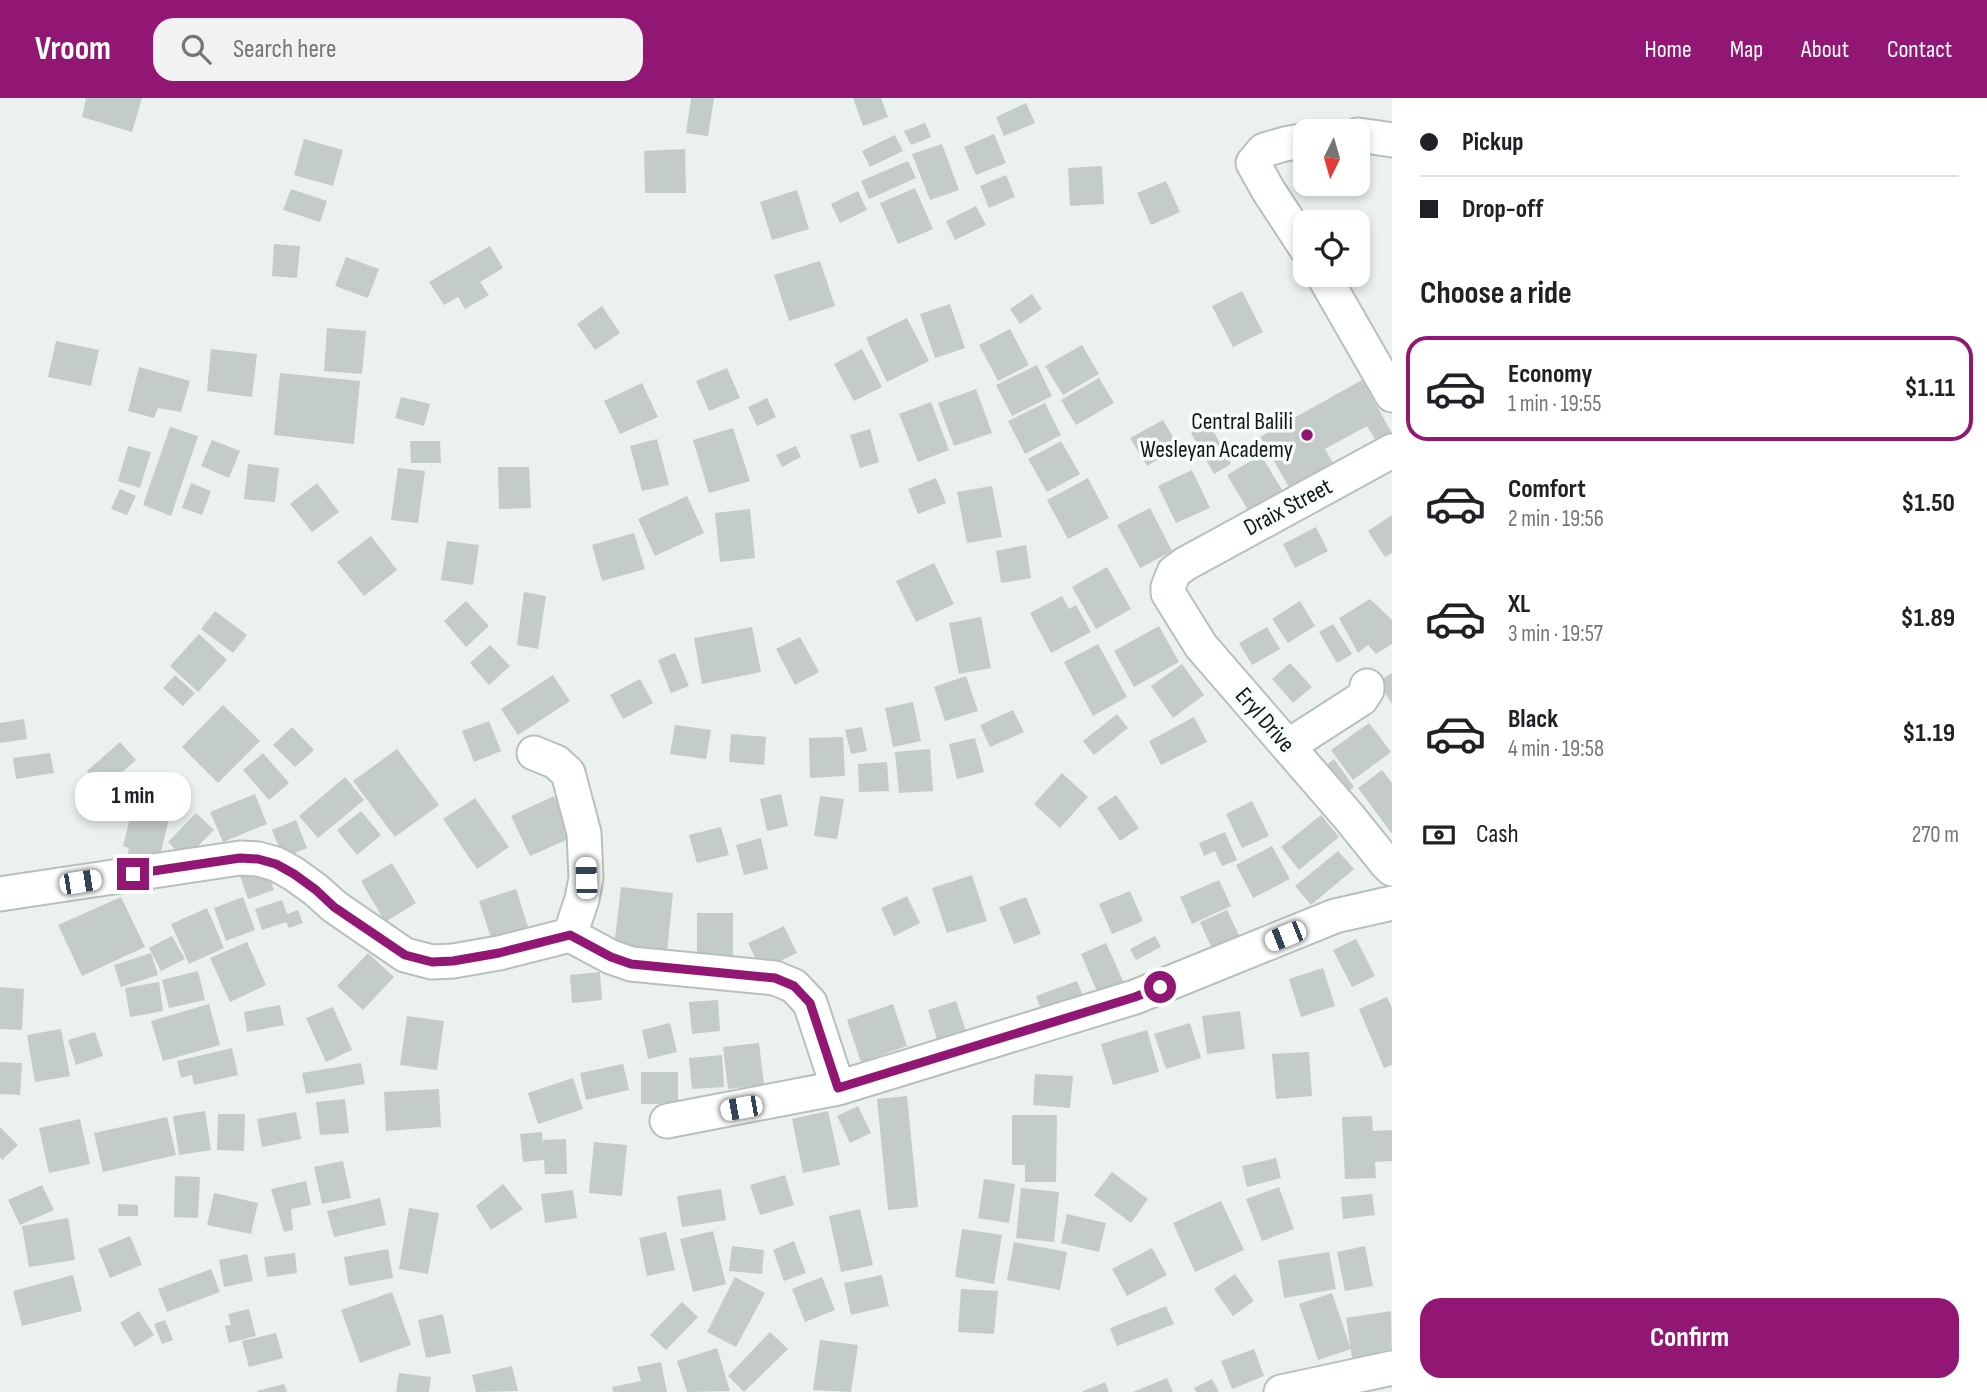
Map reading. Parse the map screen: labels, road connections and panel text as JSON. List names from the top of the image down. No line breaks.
{"streets":{"street":["Draix Street","Eryl Drive"]},"crossings":[["Draix Street","Eryl Drive"]],"places":["Central Balili Wesleyan Academy"],"north":"bottom","page":{"header":"Vroom","search":"Search here","nav":["Home","Map","About","Contact"],"banner":["Pickup","Drop-off"],"heading":"Choose a ride","list":[{"name":"Economy","note":"1 min · 19:55","value":"$1.11"},{"name":"Comfort","note":"2 min · 19:56","value":"$1.50"},{"name":"XL","note":"3 min · 19:57","value":"$1.89"},{"name":"Black","note":"4 min · 19:58","value":"$1.19"}],"bubble":"1 min","pay":["Cash","270 m"],"buttons":"Confirm"}}
